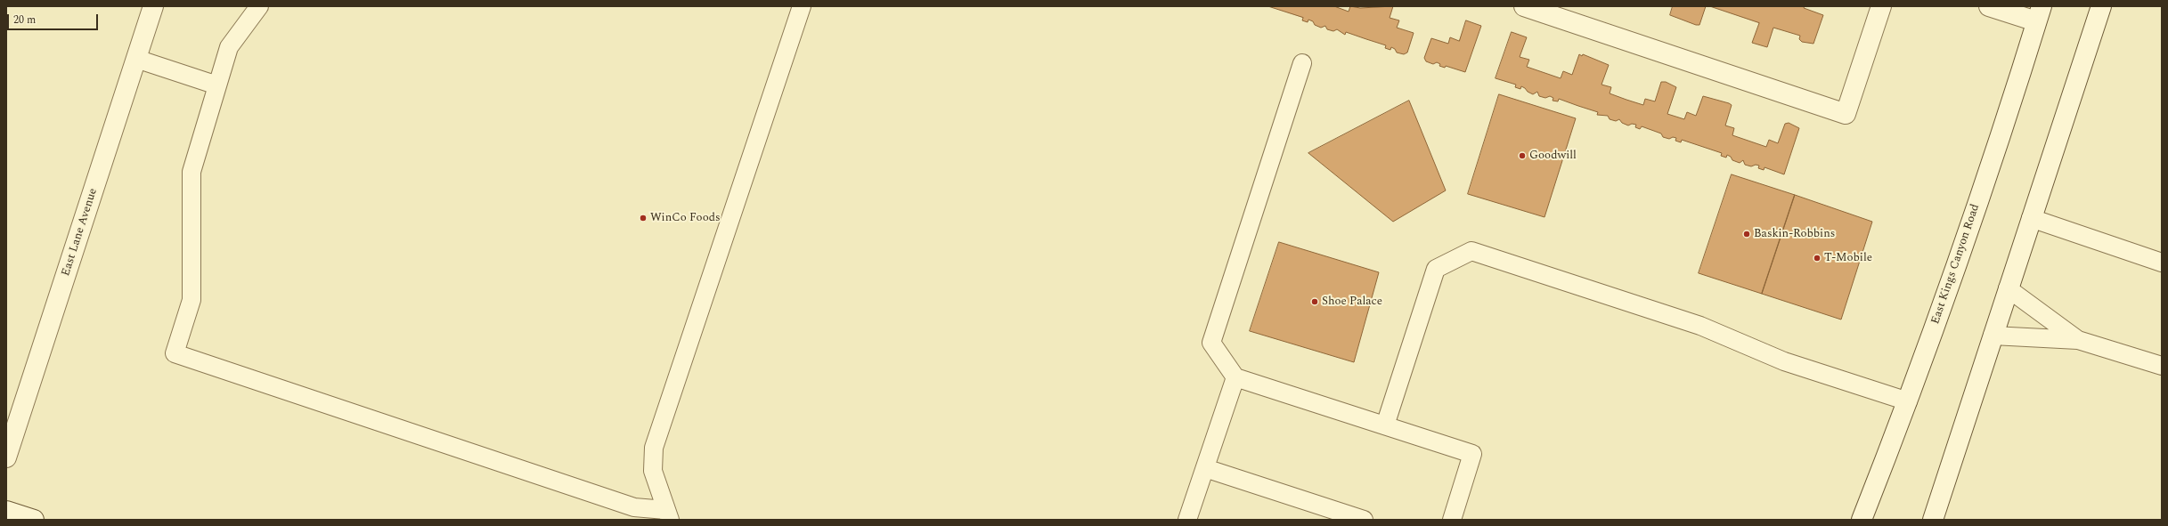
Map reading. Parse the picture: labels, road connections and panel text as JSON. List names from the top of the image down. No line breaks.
{"streets":{"main road":["East Lane Avenue","East Kings Canyon Road"]},"places":["Goodwill","WinCo Foods","Baskin-Robbins","T-Mobile","Shoe Palace"],"scale_bar":"20 m"}
